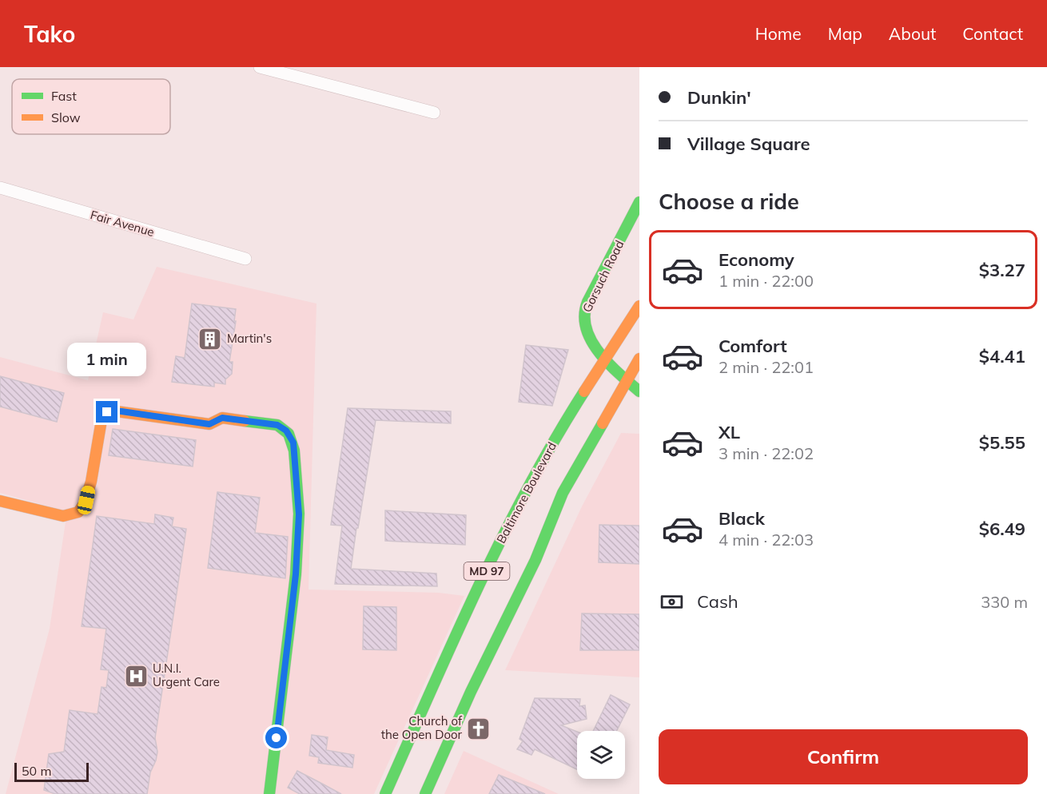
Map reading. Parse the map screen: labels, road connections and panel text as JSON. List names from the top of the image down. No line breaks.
{"streets":{"main road":["Gorsuch Road","Baltimore Boulevard","MD 97"],"street":["Fair Avenue"]},"crossings":[["Gorsuch Road","Baltimore Boulevard"],["Gorsuch Road","MD 97"]],"places":{"building":["Martin's"],"hospital":["U.N.I. Urgent Care"],"church":["Church of the Open Door"]},"legend":["Fast","Slow"],"scale_bar":"50 m","page":{"header":"Tako","nav":["Home","Map","About","Contact"],"banner":["Dunkin'","Village Square"],"heading":"Choose a ride","list":[{"name":"Economy","note":"1 min · 22:00","value":"$3.27"},{"name":"Comfort","note":"2 min · 22:01","value":"$4.41"},{"name":"XL","note":"3 min · 22:02","value":"$5.55"},{"name":"Black","note":"4 min · 22:03","value":"$6.49"}],"bubble":"1 min","pay":["Cash","330 m"],"buttons":"Confirm","scale":"50 m"}}
